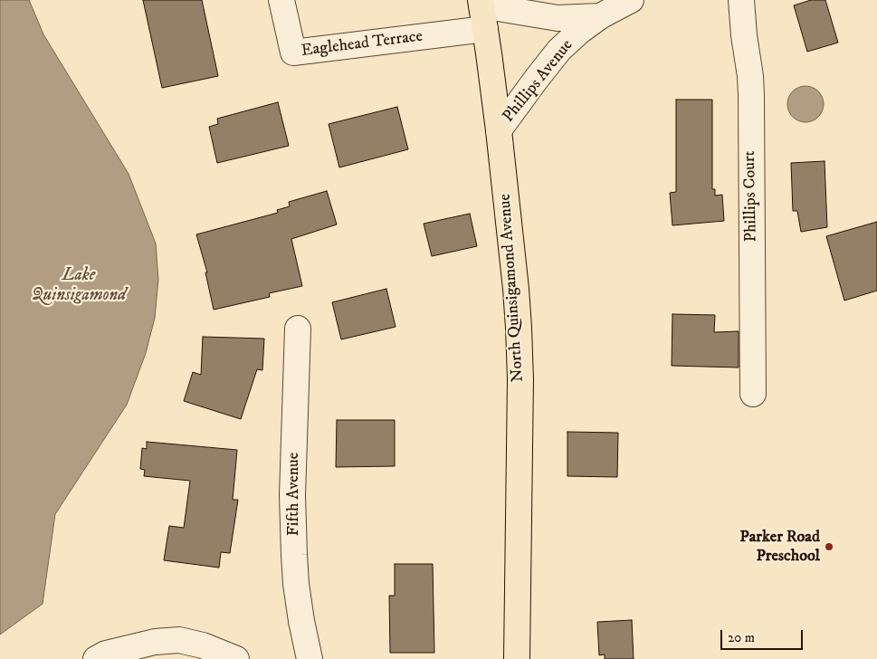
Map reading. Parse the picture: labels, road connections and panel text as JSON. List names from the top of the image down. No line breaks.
{"streets":{"main road":["North Quinsigamond Avenue"],"street":["Eaglehead Terrace","Phillips Avenue","Phillips Court","Fifth Avenue"]},"crossings":[["Eaglehead Terrace","Phillips Avenue"],["Eaglehead Terrace","North Quinsigamond Avenue"],["Phillips Avenue","North Quinsigamond Avenue"]],"water":["Lake Quinsigamond"],"places":["Parker Road Preschool"],"scale_bar":"20 m"}
